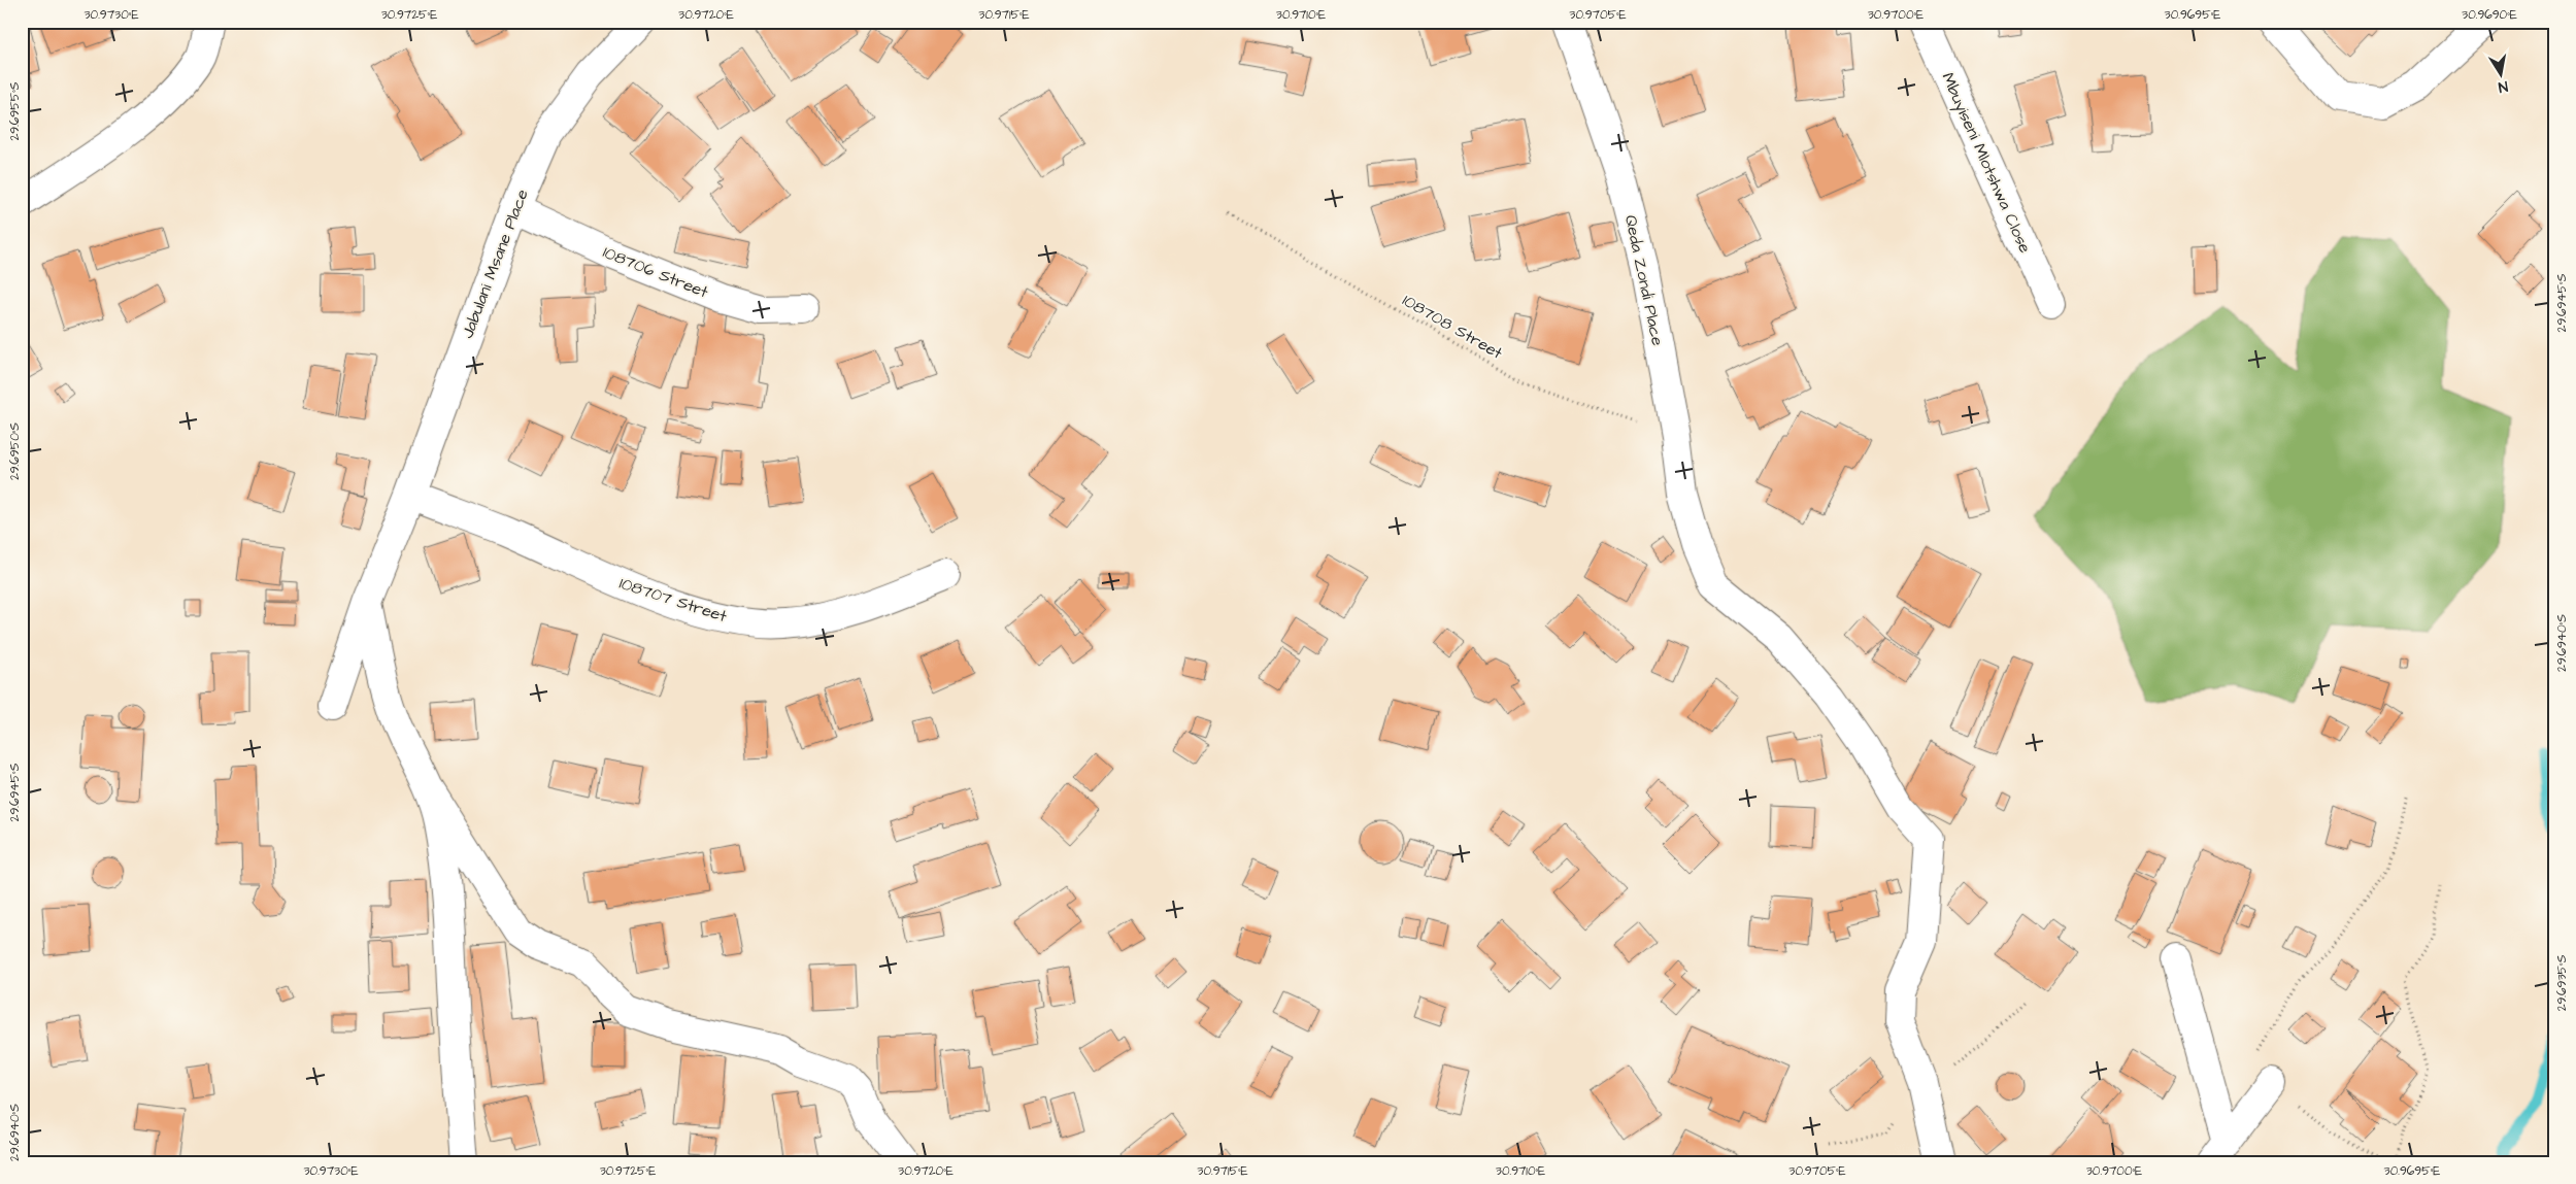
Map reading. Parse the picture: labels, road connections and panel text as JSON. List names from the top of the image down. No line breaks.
{"streets":{"street":["Mbuyiseni Mlotshwa Close","Jabulani Msane Place","108706 Street","Qeda Zondi Place","108707 Street"],"path":["108708 Street"]},"crossings":[["Jabulani Msane Place","108706 Street"],["Jabulani Msane Place","108707 Street"],["Qeda Zondi Place","108708 Street"]],"north":"bottom","coordinates":["30.9730°E","30.9725°E","30.9720°E","30.9715°E","30.9710°E","30.9705°E","30.9700°E","30.9695°E","30.9690°E","29.6955°S","29.6945°S","29.6950°S","29.6940°S","29.6935°S"]}
